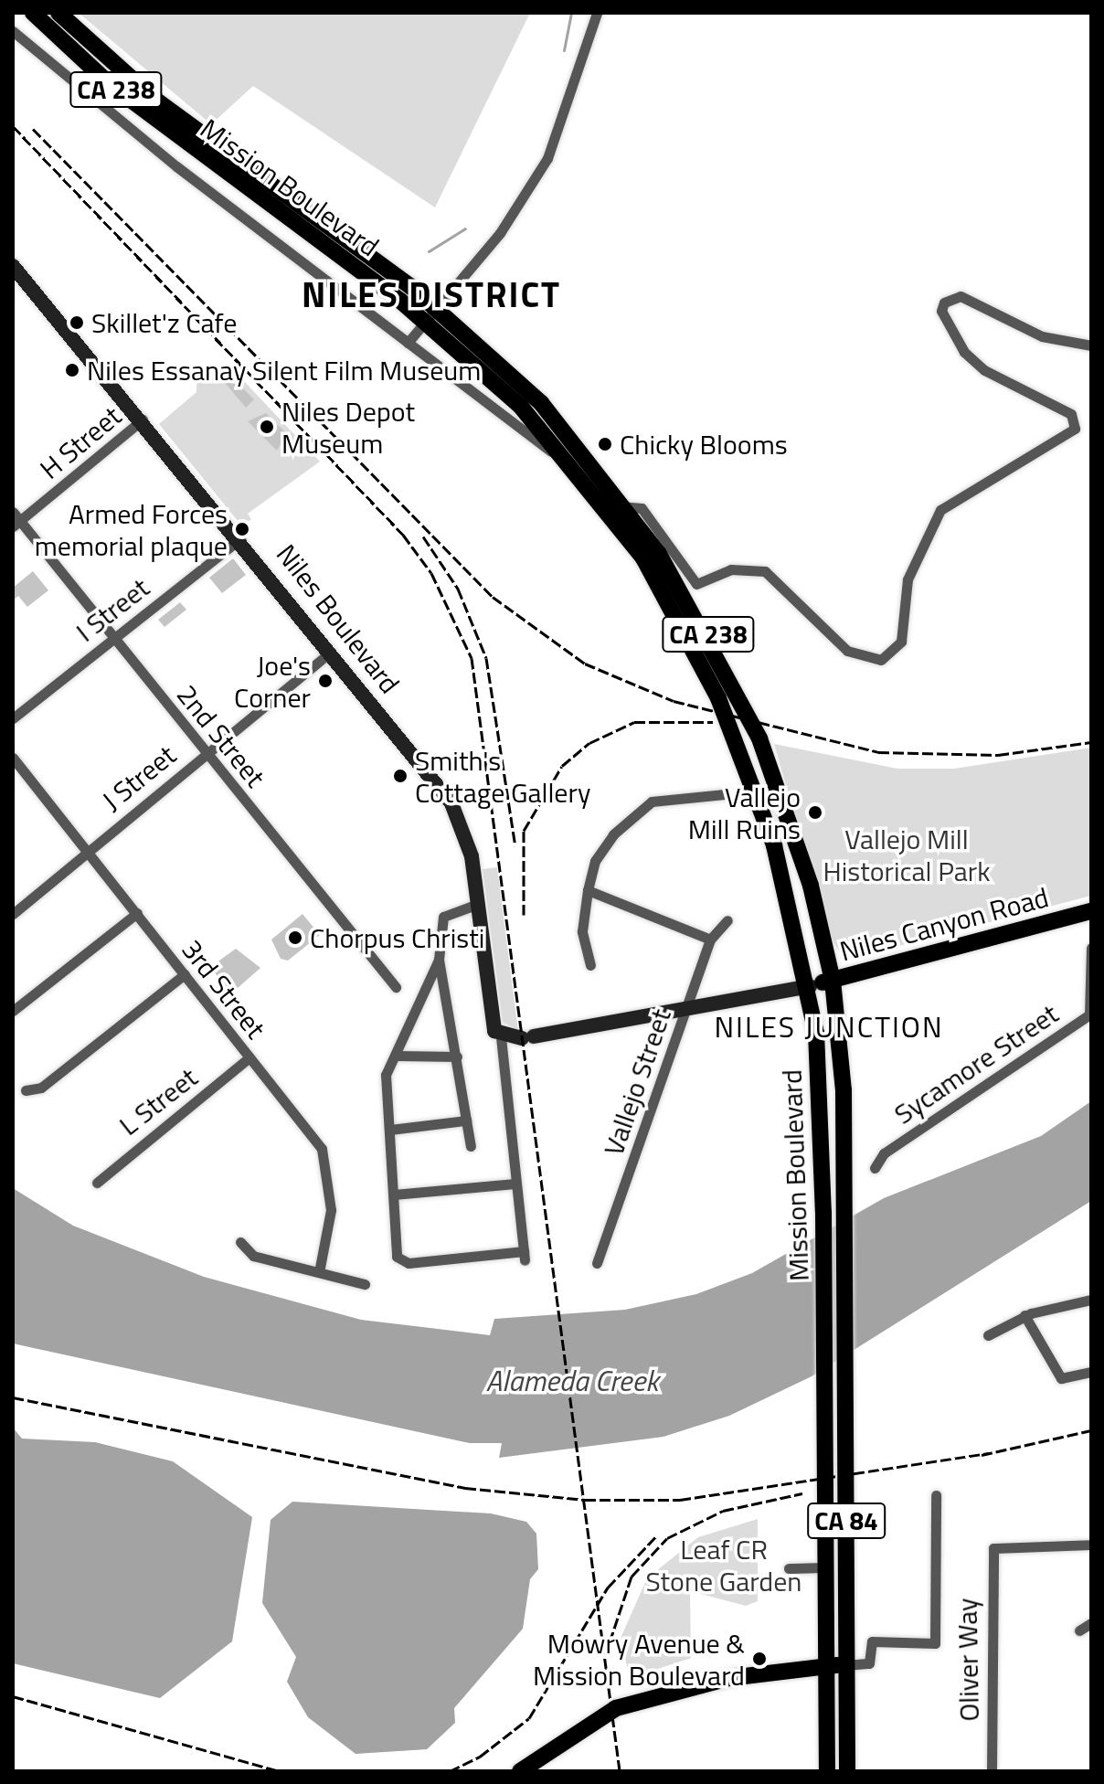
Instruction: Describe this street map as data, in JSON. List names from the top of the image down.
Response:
{
  "streets": {
    "main road": [
      "CA 238",
      "Mission Boulevard",
      "Niles Boulevard",
      "Niles Canyon Road",
      "CA 84"
    ],
    "street": [
      "H Street",
      "I Street",
      "2nd Street",
      "J Street",
      "3rd Street",
      "Sycamore Street",
      "Vallejo Street",
      "L Street",
      "Oliver Way"
    ]
  },
  "crossings": [
    ["Mission Boulevard", "Niles Canyon Road"],
    ["H Street", "Niles Boulevard"],
    ["H Street", "2nd Street"],
    ["I Street", "Niles Boulevard"],
    ["I Street", "2nd Street"],
    ["Niles Boulevard", "J Street"],
    ["2nd Street", "J Street"],
    ["J Street", "3rd Street"],
    ["3rd Street", "L Street"]
  ],
  "districts": ["NILES DISTRICT", "NILES JUNCTION"],
  "water": ["Alameda Creek"],
  "parks": ["Vallejo Mill Historical Park", "Leaf CR Stone Garden"],
  "places": [
    "Skillet'z Cafe",
    "Niles Essanay Silent Film Museum",
    "Niles Depot Museum",
    "Chicky Blooms",
    "Armed Forces memorial plaque",
    "Joe's Corner",
    "Smith's Cottage Gallery",
    "Vallejo Mill Ruins",
    "Chorpus Christi",
    "Mowry Avenue & Mission Boulevard"
  ]
}
